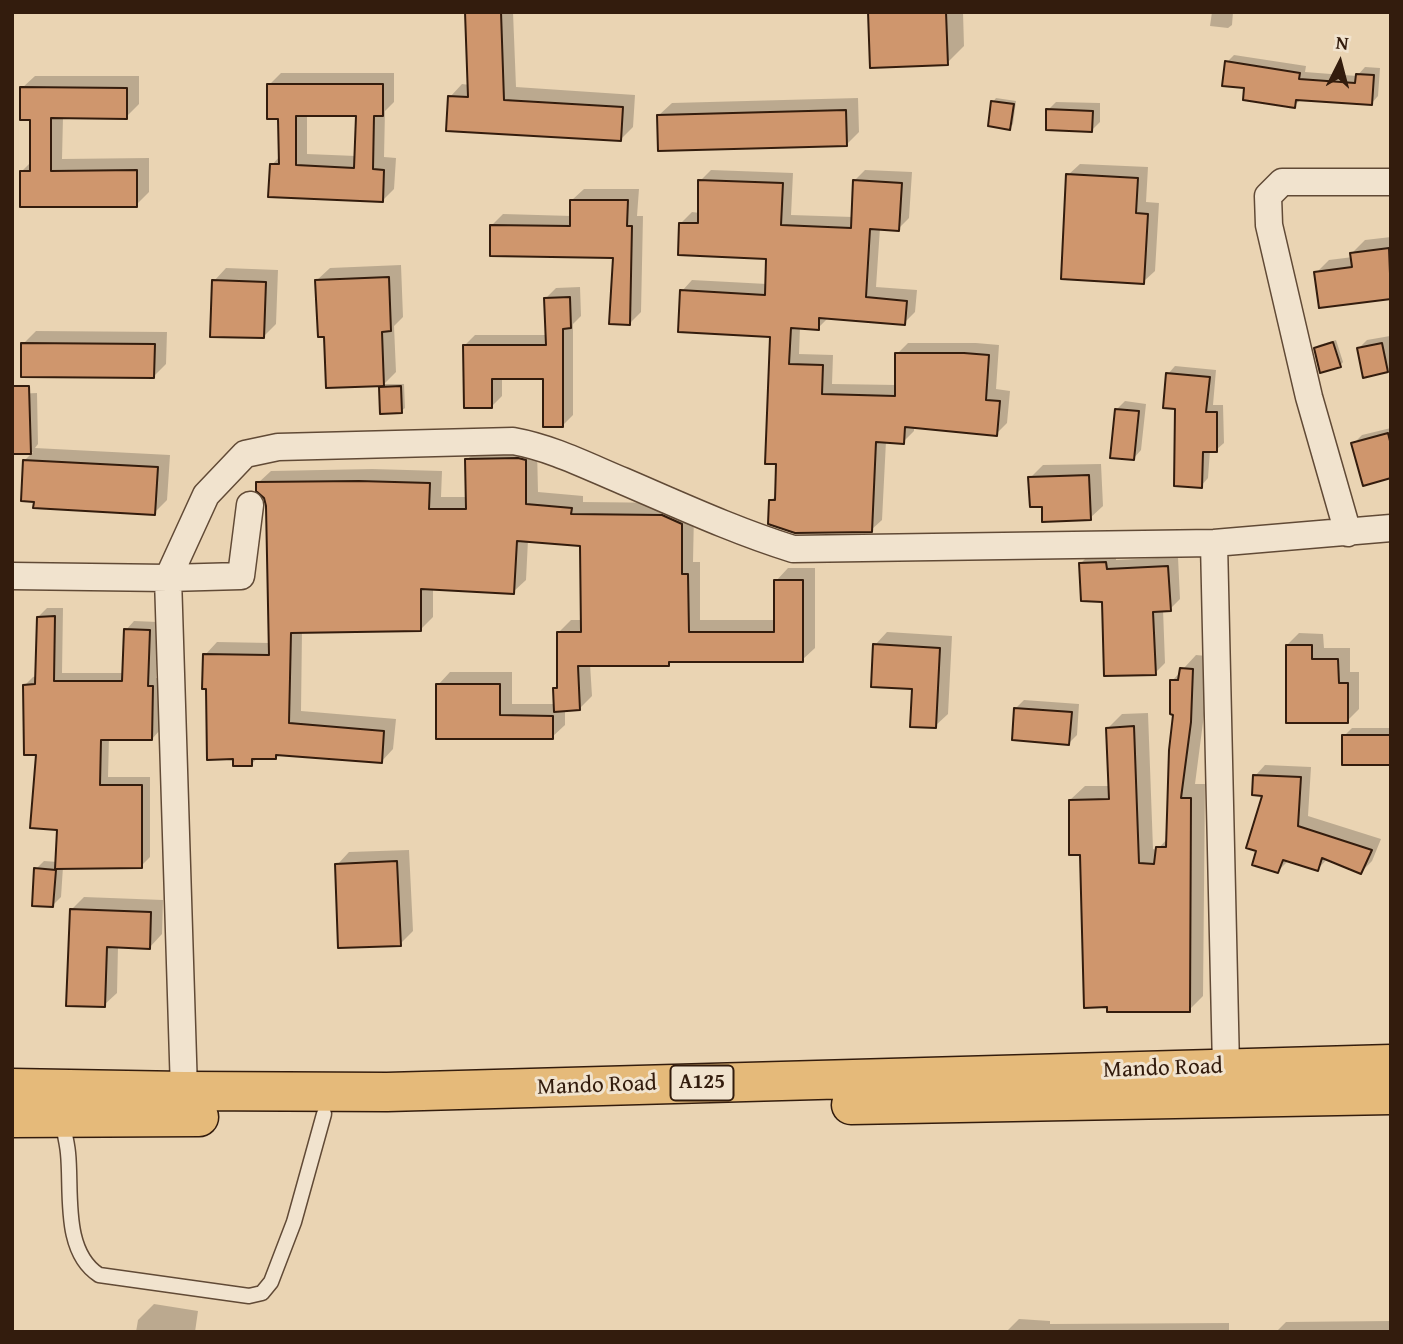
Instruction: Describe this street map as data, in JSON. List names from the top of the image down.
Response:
{
  "streets": {
    "highway": ["Mando Road", "A125"]
  },
  "north": "top"
}
